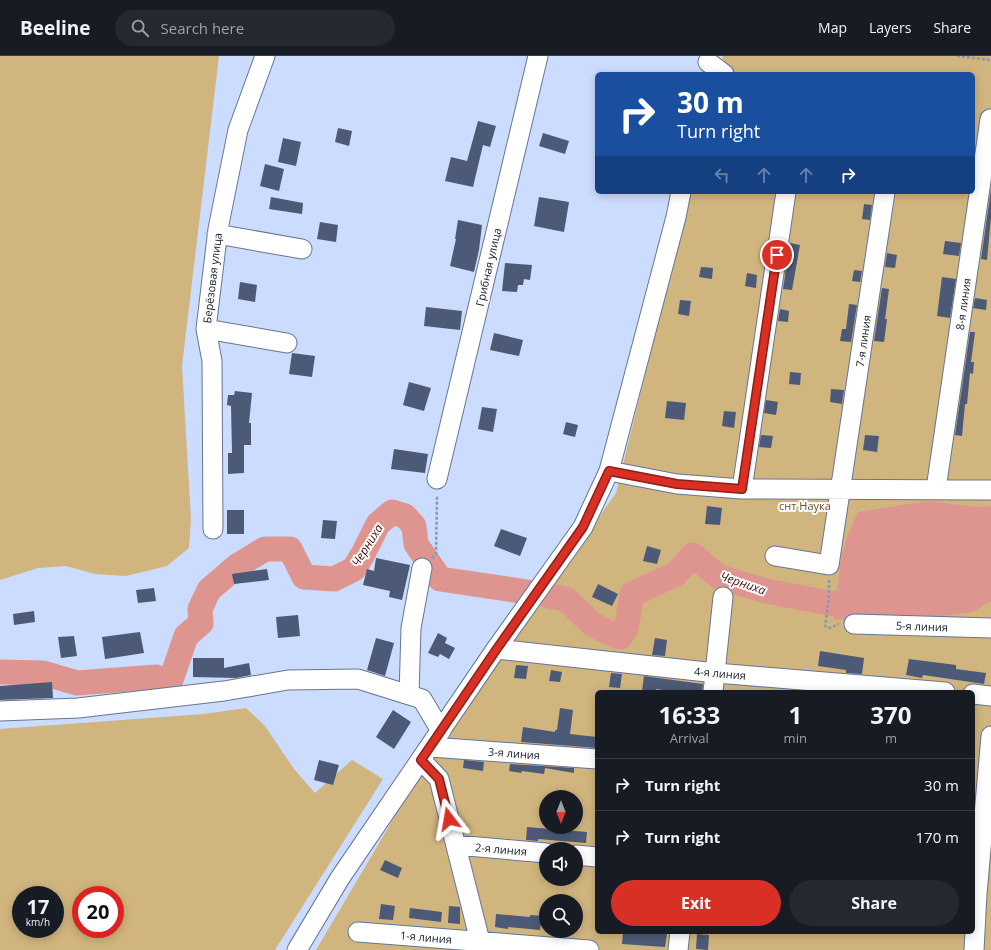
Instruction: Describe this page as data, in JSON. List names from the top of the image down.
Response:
{
  "streets": {
    "street": [
      "Грибная улица",
      "Берёзовая улица",
      "8-я линия",
      "7-я линия",
      "5-я линия",
      "4-я линия",
      "3-я линия",
      "2-я линия",
      "1-я линия"
    ]
  },
  "water": ["Черниха"],
  "parks": ["снт Наука"],
  "north": "bottom",
  "page": {
    "header": "Beeline",
    "search": "Search here",
    "nav": ["Map", "Layers", "Share"],
    "turn": ["30 m", "Turn right"],
    "eta": [
      "16:33",
      "Arrival",
      "1",
      "min",
      "370",
      "m"
    ],
    "list": [
      {
        "name": "Turn right",
        "value": "30 m"
      },
      {
        "name": "Turn right",
        "value": "170 m"
      }
    ],
    "buttons": ["Exit", "Share"],
    "speed": "17 km/h",
    "limit": "20"
  }
}
